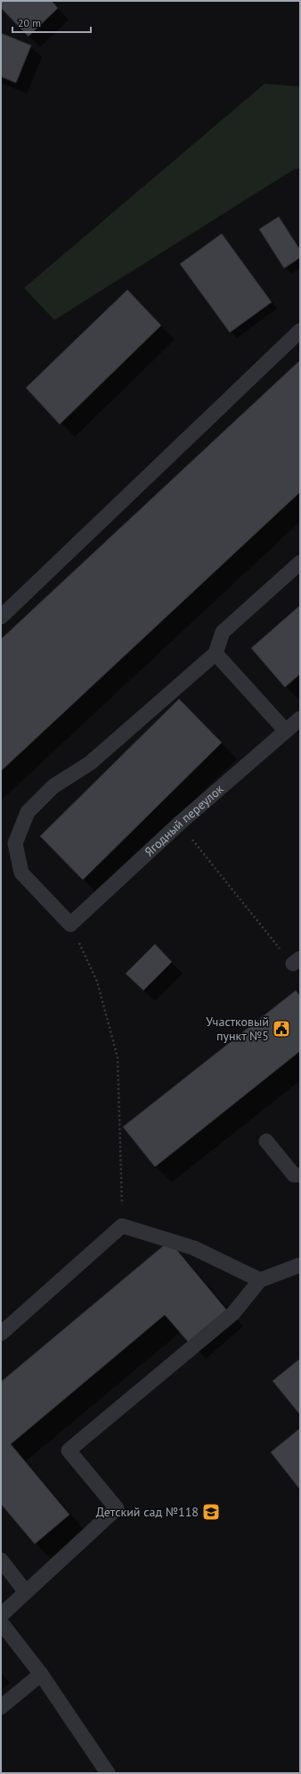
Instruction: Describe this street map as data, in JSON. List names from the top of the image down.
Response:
{
  "streets": {
    "lane": ["Ягодный переулок"]
  },
  "places": {
    "public building": ["Участковый пункт №5"],
    "school or university": ["Детский сад №118"]
  },
  "scale_bar": "20 m"
}
